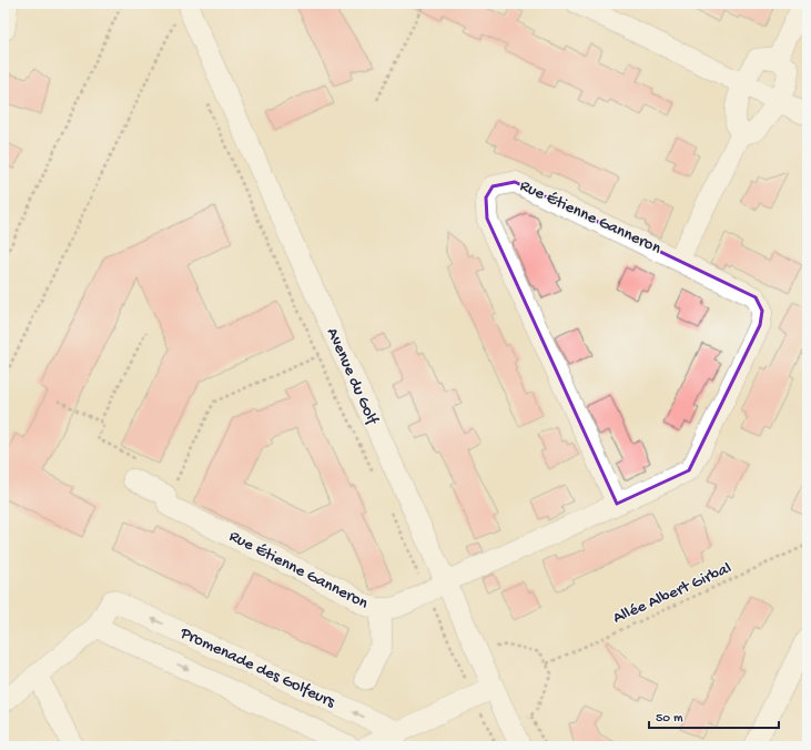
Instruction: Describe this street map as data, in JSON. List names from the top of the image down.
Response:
{
  "streets": {
    "street": ["Rue Étienne Ganneron", "Avenue du Golf", "Promenade des Golfeurs"],
    "path": ["Allée Albert Girbal"]
  },
  "crossings": [
    ["Rue Étienne Ganneron", "Avenue du Golf"]
  ],
  "scale_bar": "50 m"
}
